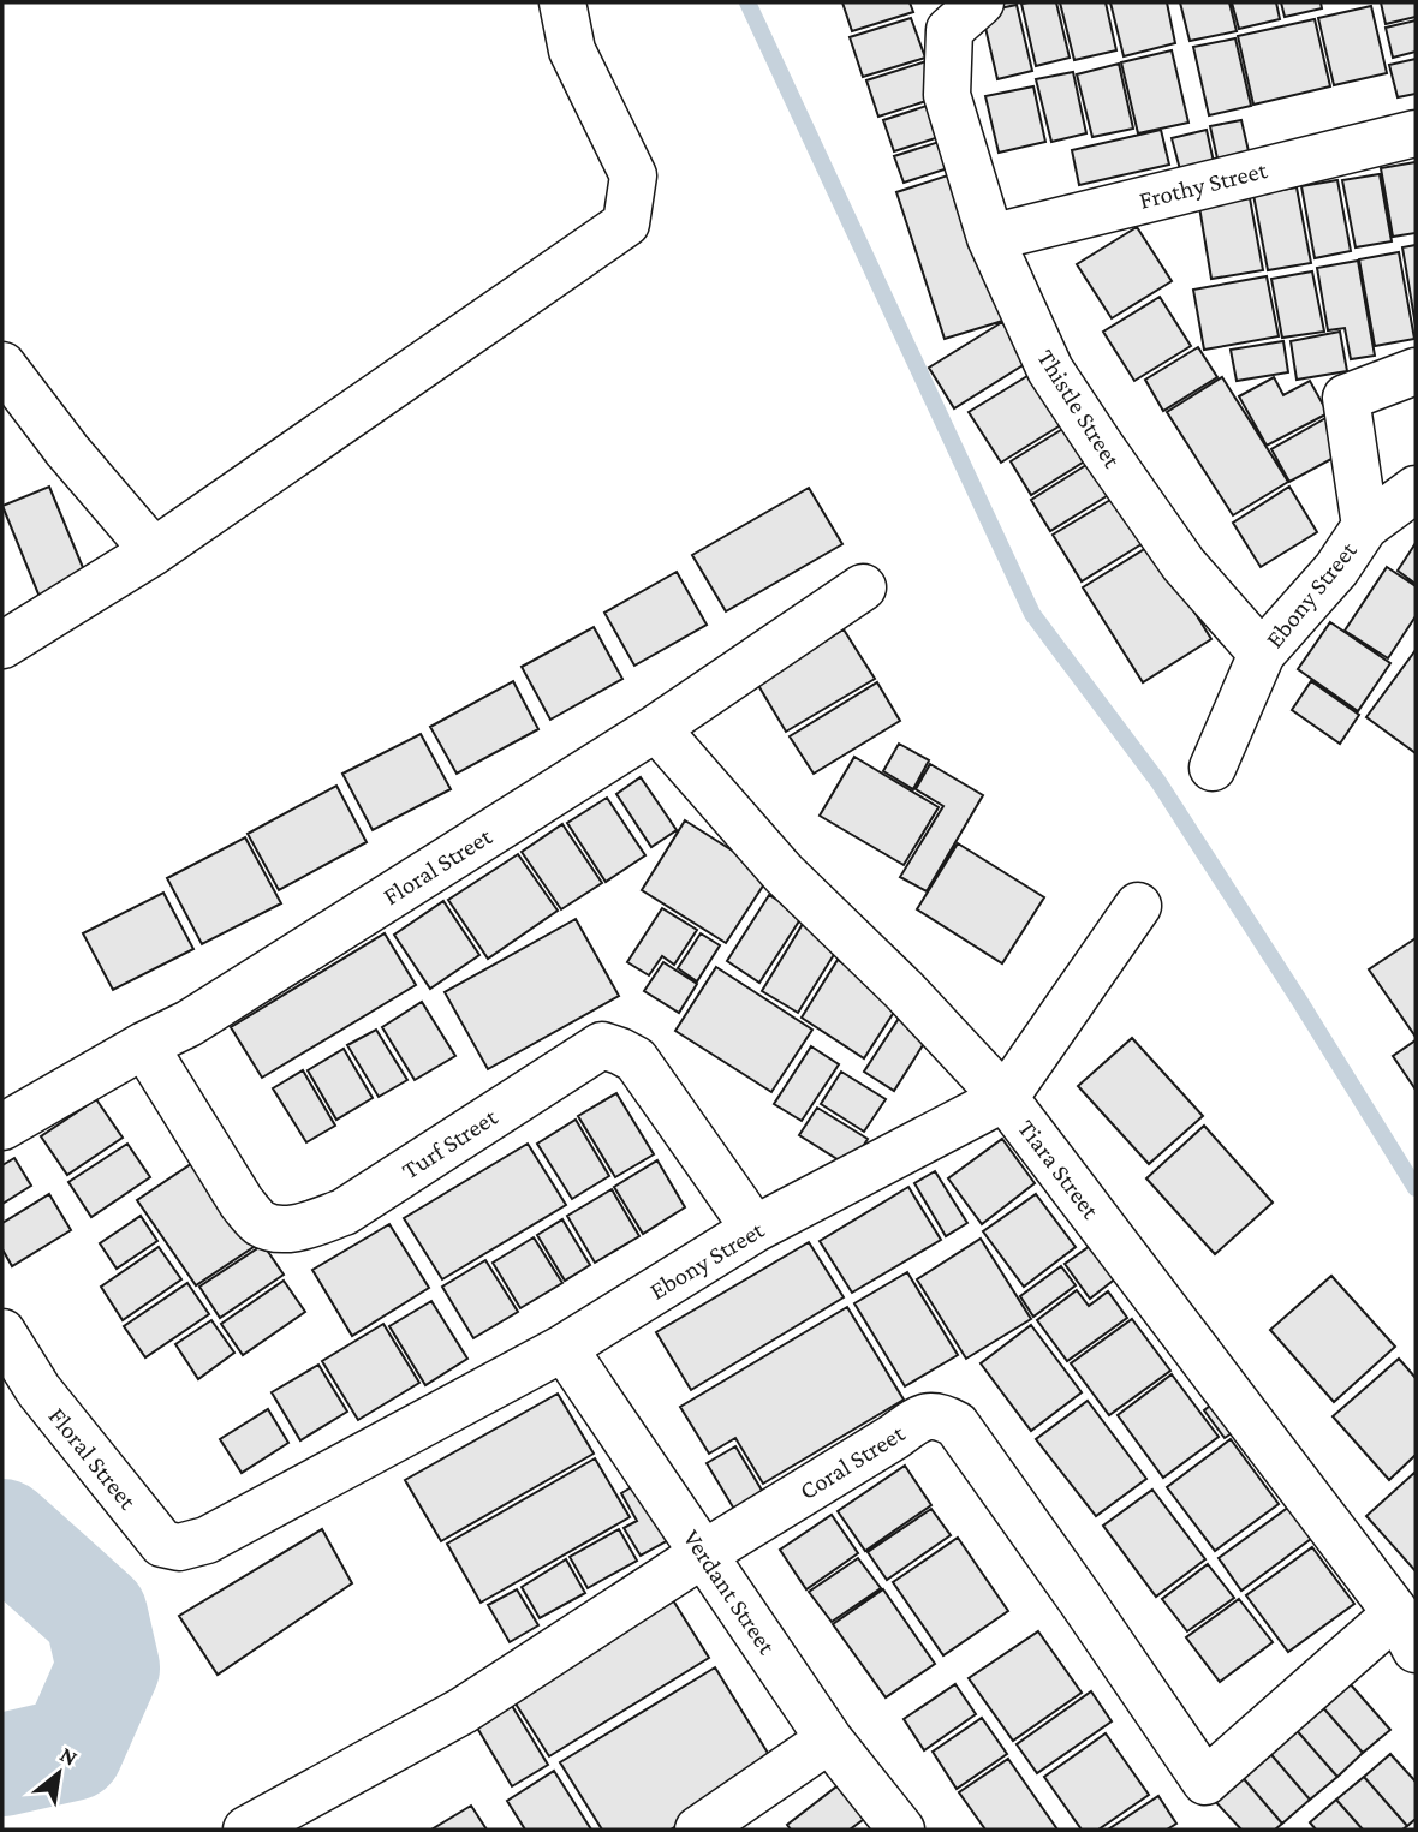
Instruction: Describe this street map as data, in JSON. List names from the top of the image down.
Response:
{
  "streets": {
    "street": [
      "Frothy Street",
      "Thistle Street",
      "Ebony Street",
      "Floral Street",
      "Turf Street",
      "Tiara Street",
      "Coral Street",
      "Verdant Street"
    ]
  },
  "crossings": [
    ["Frothy Street", "Thistle Street"],
    ["Thistle Street", "Ebony Street"],
    ["Ebony Street", "Floral Street"],
    ["Ebony Street", "Turf Street"],
    ["Ebony Street", "Tiara Street"],
    ["Ebony Street", "Verdant Street"],
    ["Floral Street", "Turf Street"],
    ["Floral Street", "Tiara Street"],
    ["Tiara Street", "Coral Street"],
    ["Coral Street", "Verdant Street"]
  ],
  "north": "top right"
}
